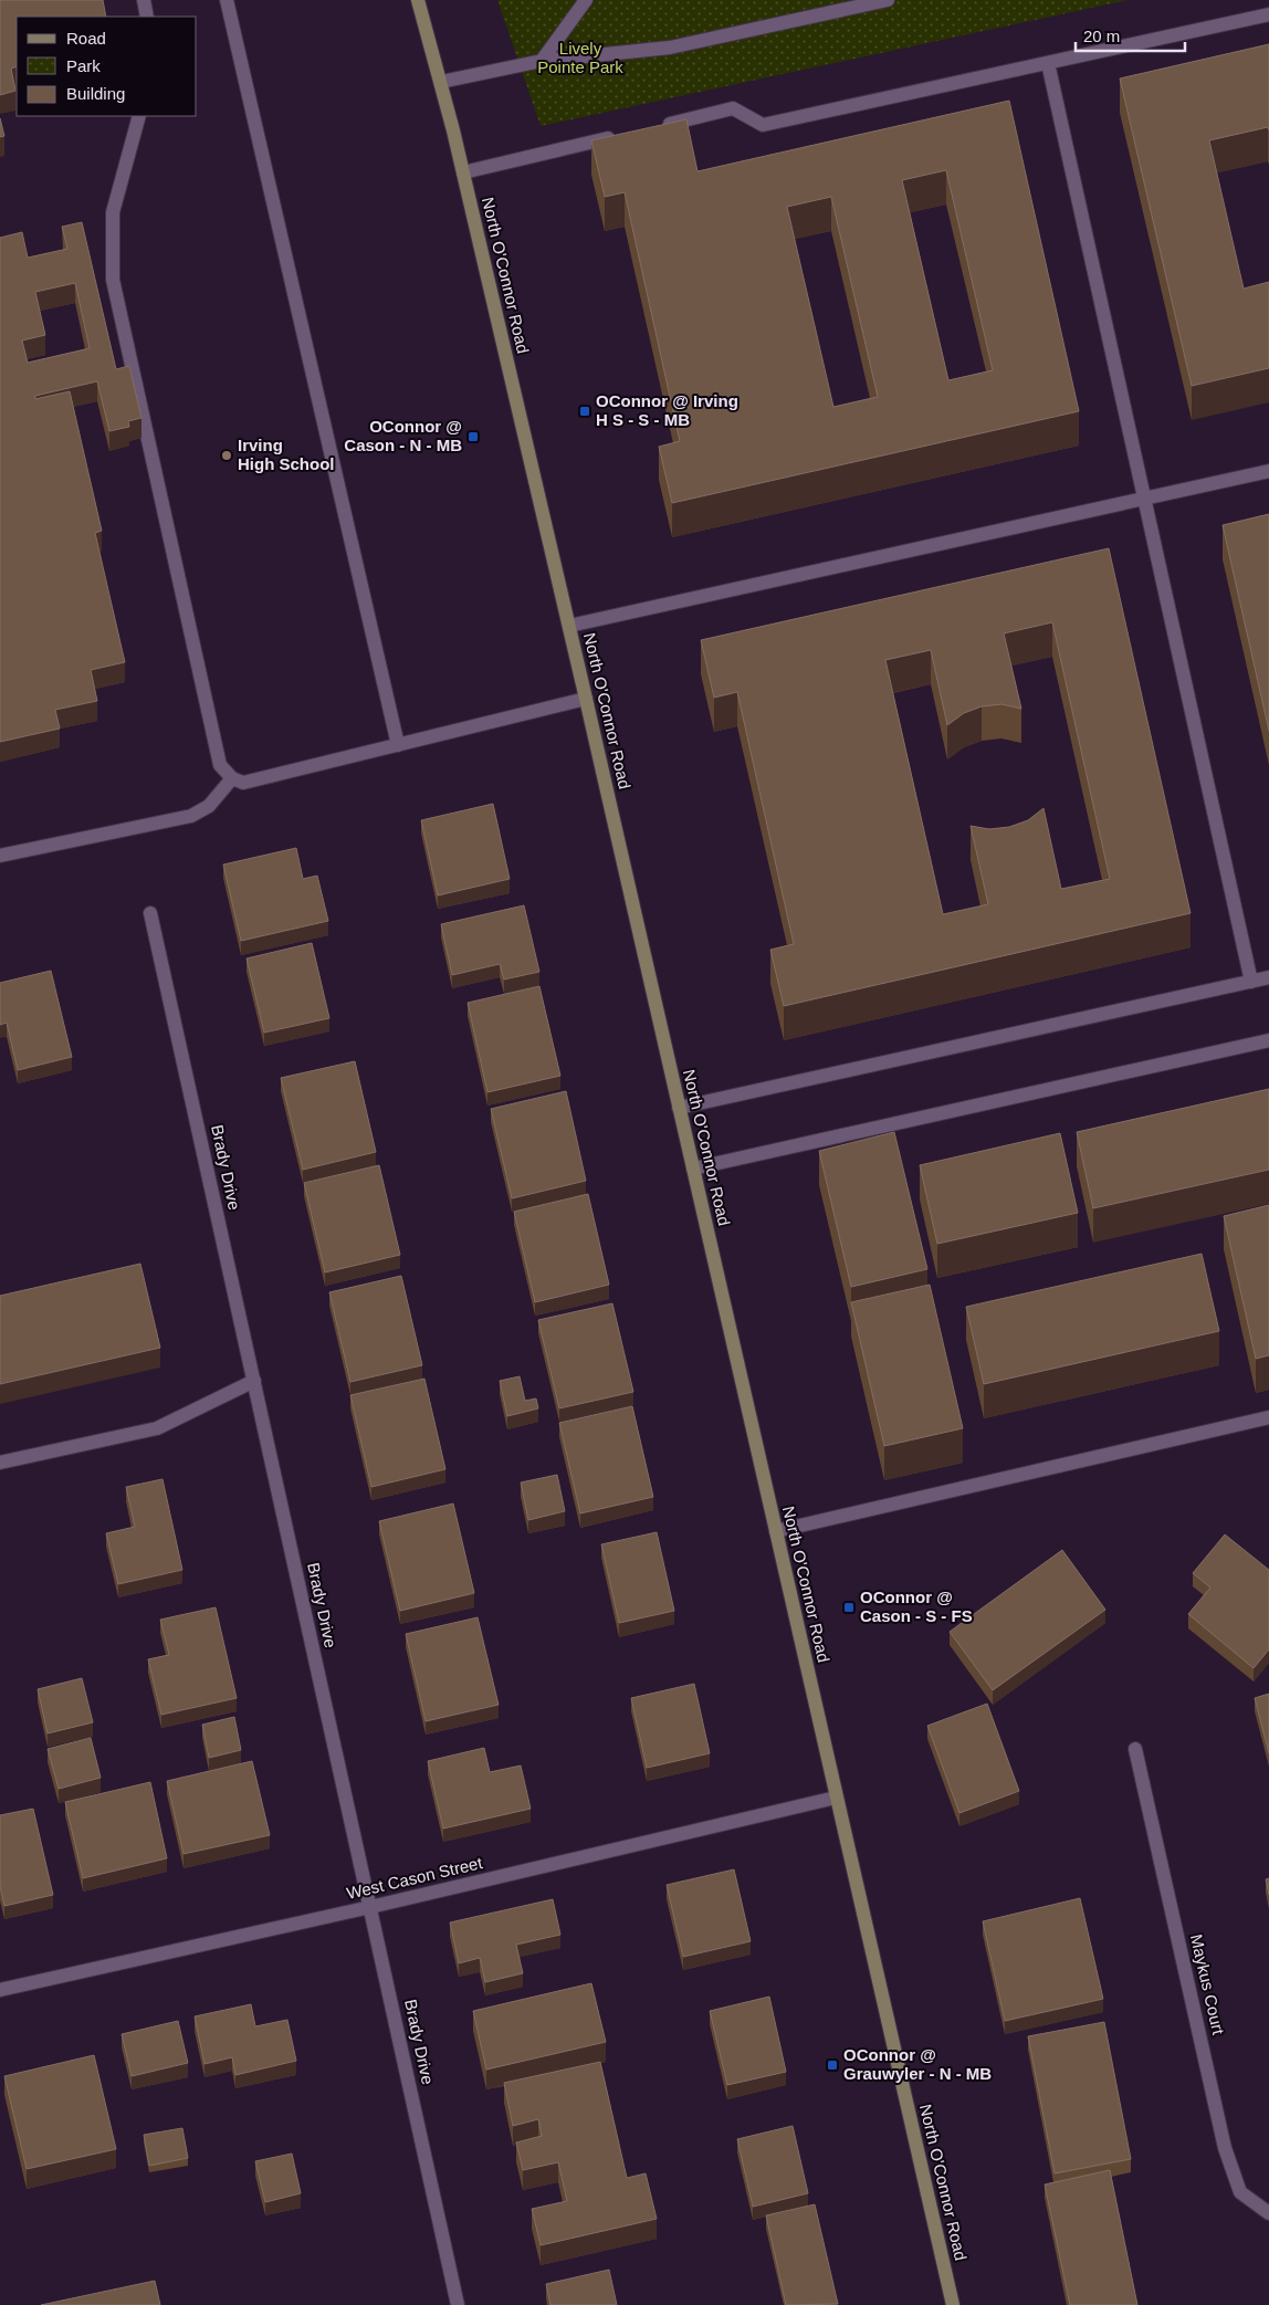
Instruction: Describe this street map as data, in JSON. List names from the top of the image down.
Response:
{
  "streets": {
    "main road": ["North O'Connor Road"],
    "street": ["Brady Drive", "West Cason Street", "Maykus Court"]
  },
  "crossings": [
    ["North O'Connor Road", "West Cason Street"],
    ["Brady Drive", "West Cason Street"]
  ],
  "parks": ["Lively Pointe Park"],
  "places": {
    "transit": [
      "OConnor @ Irving H S - S - MB",
      "OConnor @ Cason - N - MB",
      "OConnor @ Cason - S - FS",
      "OConnor @ Grauwyler - N - MB"
    ],
    "other": ["Irving High School"]
  },
  "legend": ["Road", "Park", "Building"],
  "scale_bar": "20 m"
}
